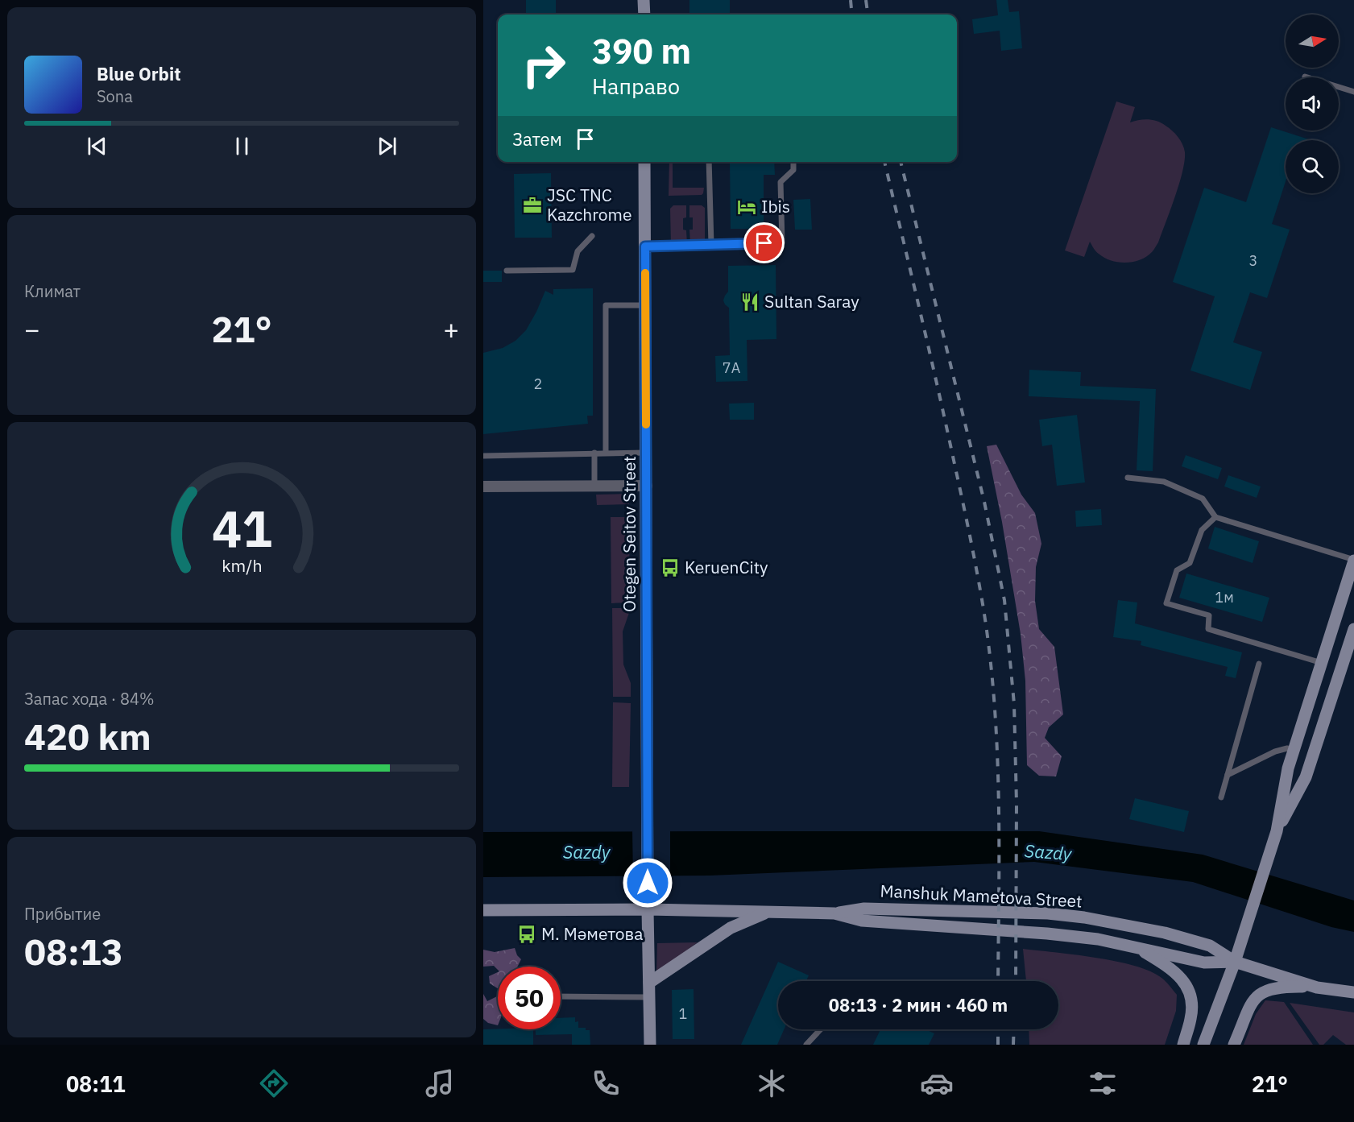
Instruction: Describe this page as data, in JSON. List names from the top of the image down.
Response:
{
  "streets": {
    "main road": ["Otegen Seitov Street", "Manshuk Mametova Street"]
  },
  "crossings": [
    ["Otegen Seitov Street", "Manshuk Mametova Street"]
  ],
  "water": ["Sazdy"],
  "places": {
    "office": ["JSC TNC Kazchrome"],
    "hotel": ["Ibis"],
    "restaurant": ["Sultan Saray"],
    "bus stop": ["KeruenCity", "М. Мәметова"]
  },
  "house_numbers": [
    "3",
    "7А",
    "2",
    "1м",
    "1"
  ],
  "north": "right",
  "page": {
    "turn": ["390 m", "Направо"],
    "song": ["Blue Orbit", "Sona"],
    "then": "Затем",
    "tile": [
      "Климат",
      ["Запас хода · 84%", "420 km"],
      ["Прибытие", "08:13"]
    ],
    "heat": ["−", "21°", "+"],
    "limit": "50",
    "trip": "08:13 · 2 мин · 460 m",
    "tabs": ["08:11", "21°"],
    "gauge": ["41", "km/h"]
  }
}
